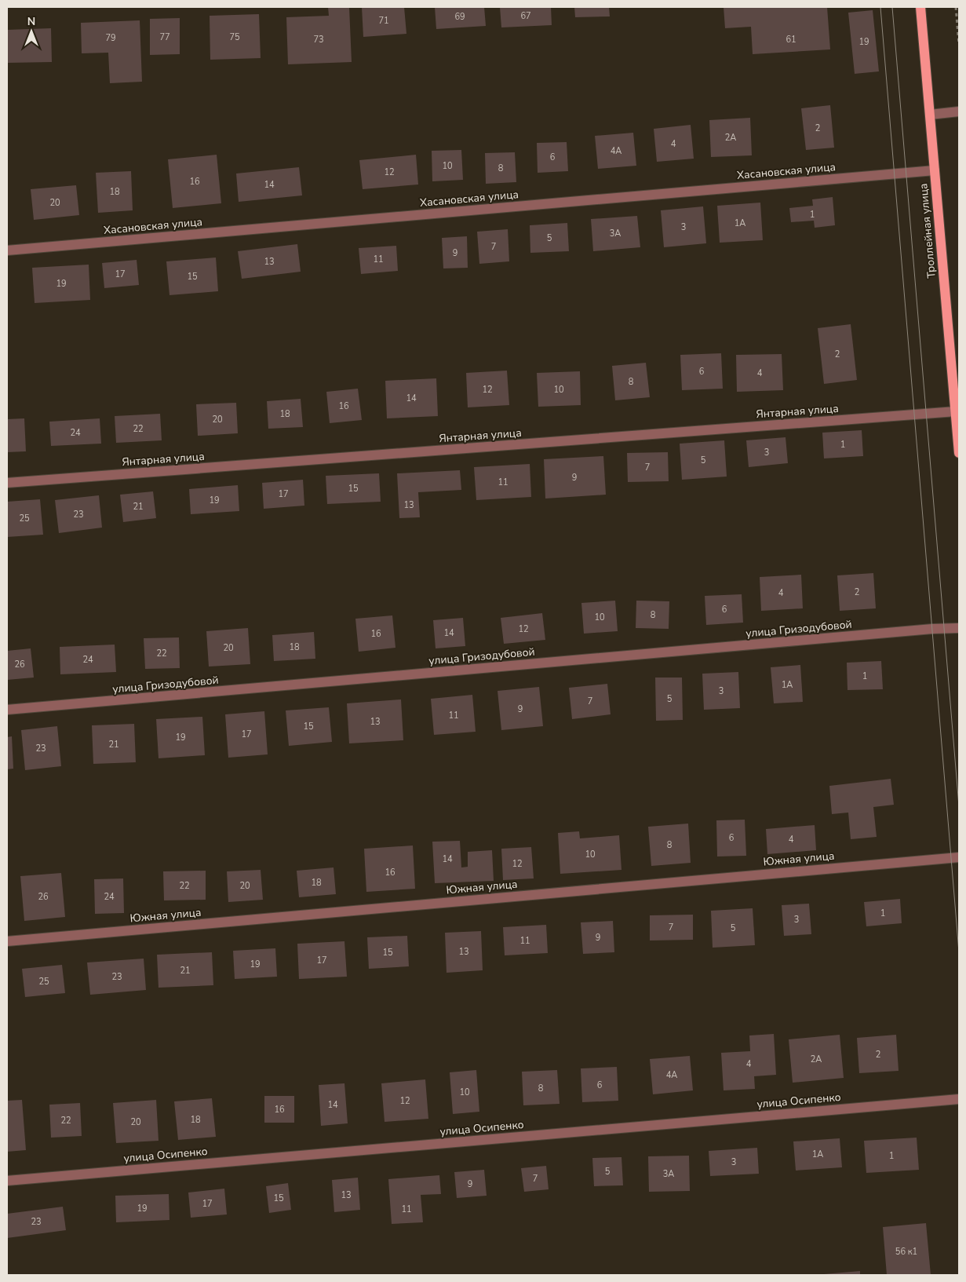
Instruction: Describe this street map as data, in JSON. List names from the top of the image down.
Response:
{
  "streets": {
    "main road": ["Троллейная улица"],
    "street": [
      "Хасановская улица",
      "Янтарная улица",
      "улица Гризодубовой",
      "Южная улица",
      "улица Осипенко"
    ]
  },
  "crossings": [
    ["Хасановская улица", "Троллейная улица"],
    ["Троллейная улица", "Янтарная улица"]
  ],
  "house_numbers": [
    "67",
    "69",
    "71",
    "77",
    "75",
    "79",
    "73",
    "61",
    "19",
    "2",
    "2А",
    "4",
    "4А",
    "6",
    "10",
    "8",
    "12",
    "16",
    "14",
    "18",
    "20",
    "1",
    "1А",
    "3",
    "3А",
    "5",
    "7",
    "9",
    "11",
    "13",
    "17",
    "15",
    "19",
    "2",
    "6",
    "4",
    "8",
    "12",
    "10",
    "14",
    "16",
    "18",
    "20",
    "22",
    "24",
    "1",
    "3",
    "5",
    "7",
    "9",
    "11",
    "15",
    "17",
    "19",
    "13",
    "21",
    "23",
    "25",
    "2",
    "4",
    "6",
    "8",
    "10",
    "12",
    "14",
    "16",
    "18",
    "20",
    "22",
    "24",
    "26",
    "1",
    "1А",
    "3",
    "5",
    "7",
    "9",
    "11",
    "13",
    "15",
    "17",
    "19",
    "21",
    "23",
    "6",
    "4",
    "8",
    "10",
    "14",
    "12",
    "16",
    "18",
    "22",
    "20",
    "26",
    "24",
    "1",
    "3",
    "7",
    "5",
    "9",
    "11",
    "13",
    "15",
    "17",
    "19",
    "21",
    "23",
    "25",
    "2",
    "2А",
    "4",
    "4А",
    "6",
    "8",
    "10",
    "12",
    "14",
    "16",
    "18",
    "22",
    "20",
    "1А",
    "1",
    "3",
    "5",
    "3А",
    "7",
    "9",
    "13",
    "15",
    "17",
    "19",
    "11",
    "23",
    "56 к1"
  ],
  "north": "top"
}
